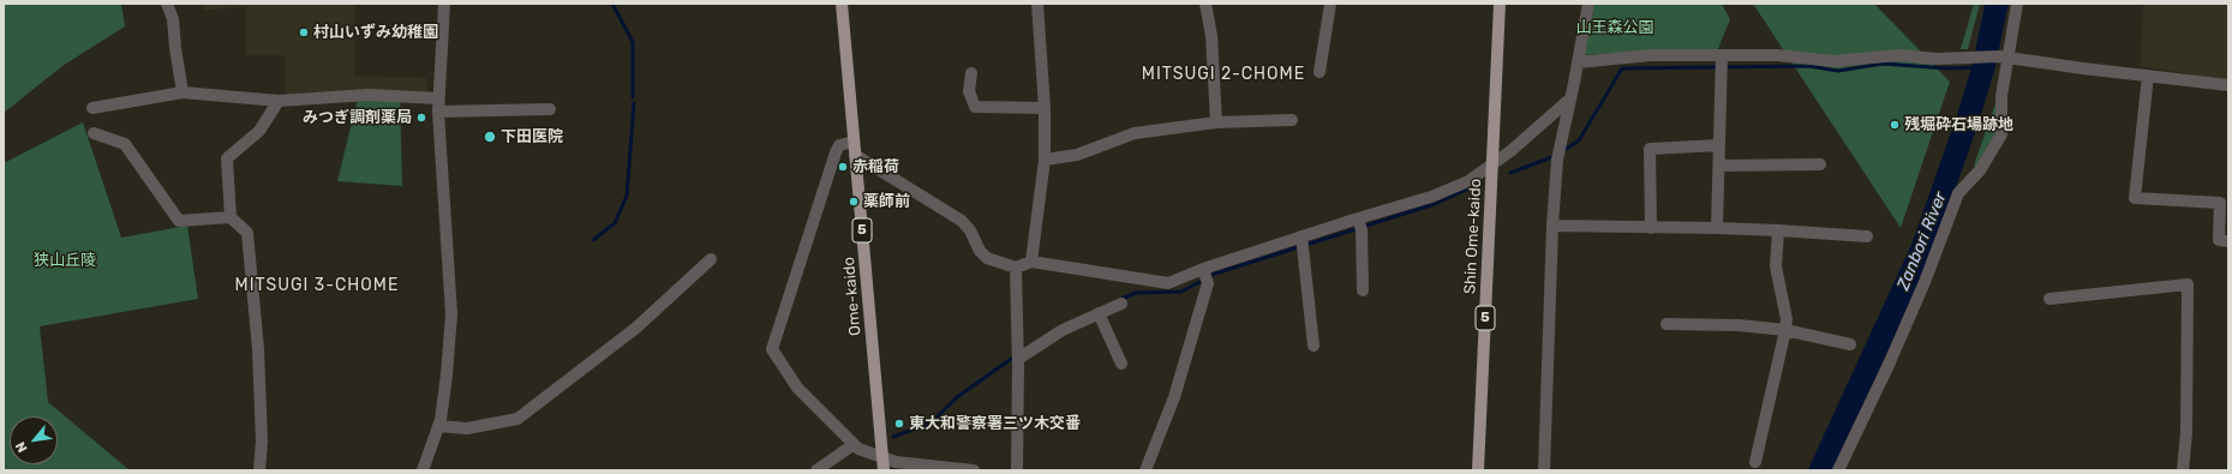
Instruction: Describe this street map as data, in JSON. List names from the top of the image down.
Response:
{
  "streets": {
    "main road": ["5", "Shin Ome-kaido", "Ome-kaido"]
  },
  "districts": ["MITSUGI 2-CHOME", "MITSUGI 3-CHOME"],
  "water": ["Zanbori River"],
  "parks": ["山王森公園", "狭山丘陵"],
  "places": [
    "村山いずみ幼稚園",
    "みつぎ調剤薬局",
    "残堀砕石場跡地",
    "下田医院",
    "赤稲荷",
    "薬師前",
    "東大和警察署三ツ木交番"
  ],
  "north": "bottom left"
}
